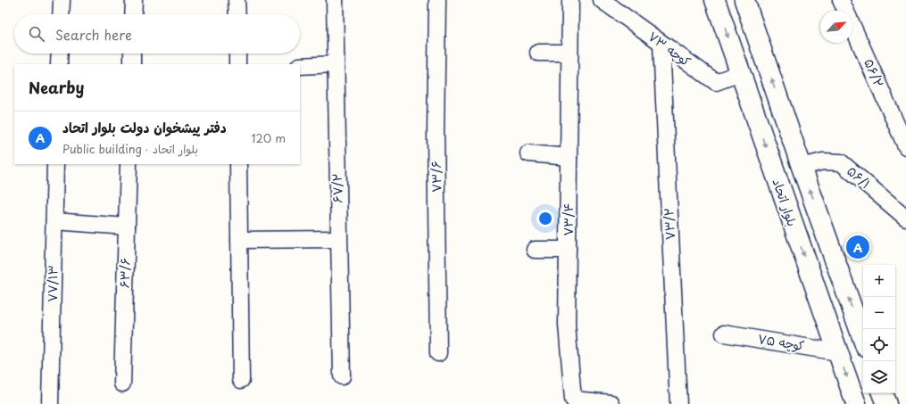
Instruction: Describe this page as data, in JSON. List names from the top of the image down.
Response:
{
  "streets": {
    "main road": ["بلوار اتحاد"],
    "street": [
      "کوچه ۷۳",
      "۵۶/۲",
      "۷۳/۶",
      "۵۶/۱",
      "۶۷/۲",
      "۷۳/۴",
      "۷۳/۲",
      "۶۳/۶",
      "۷۷/۱۳",
      "کوچه ۷۵"
    ]
  },
  "crossings": [
    ["کوچه ۷۳", "بلوار اتحاد"],
    ["کوچه ۷۳", "۷۳/۲"],
    ["بلوار اتحاد", "کوچه ۷۵"]
  ],
  "north": "top right",
  "page": {
    "search": "Search here",
    "heading": "Nearby",
    "list": [
      {
        "mark": "A",
        "name": "دفتر پیشخوان دولت بلوار اتحاد",
        "note": "Public building · بلوار اتحاد",
        "value": "120 m"
      }
    ],
    "pins": "A",
    "map_buttons": ["+", "−"]
  }
}
